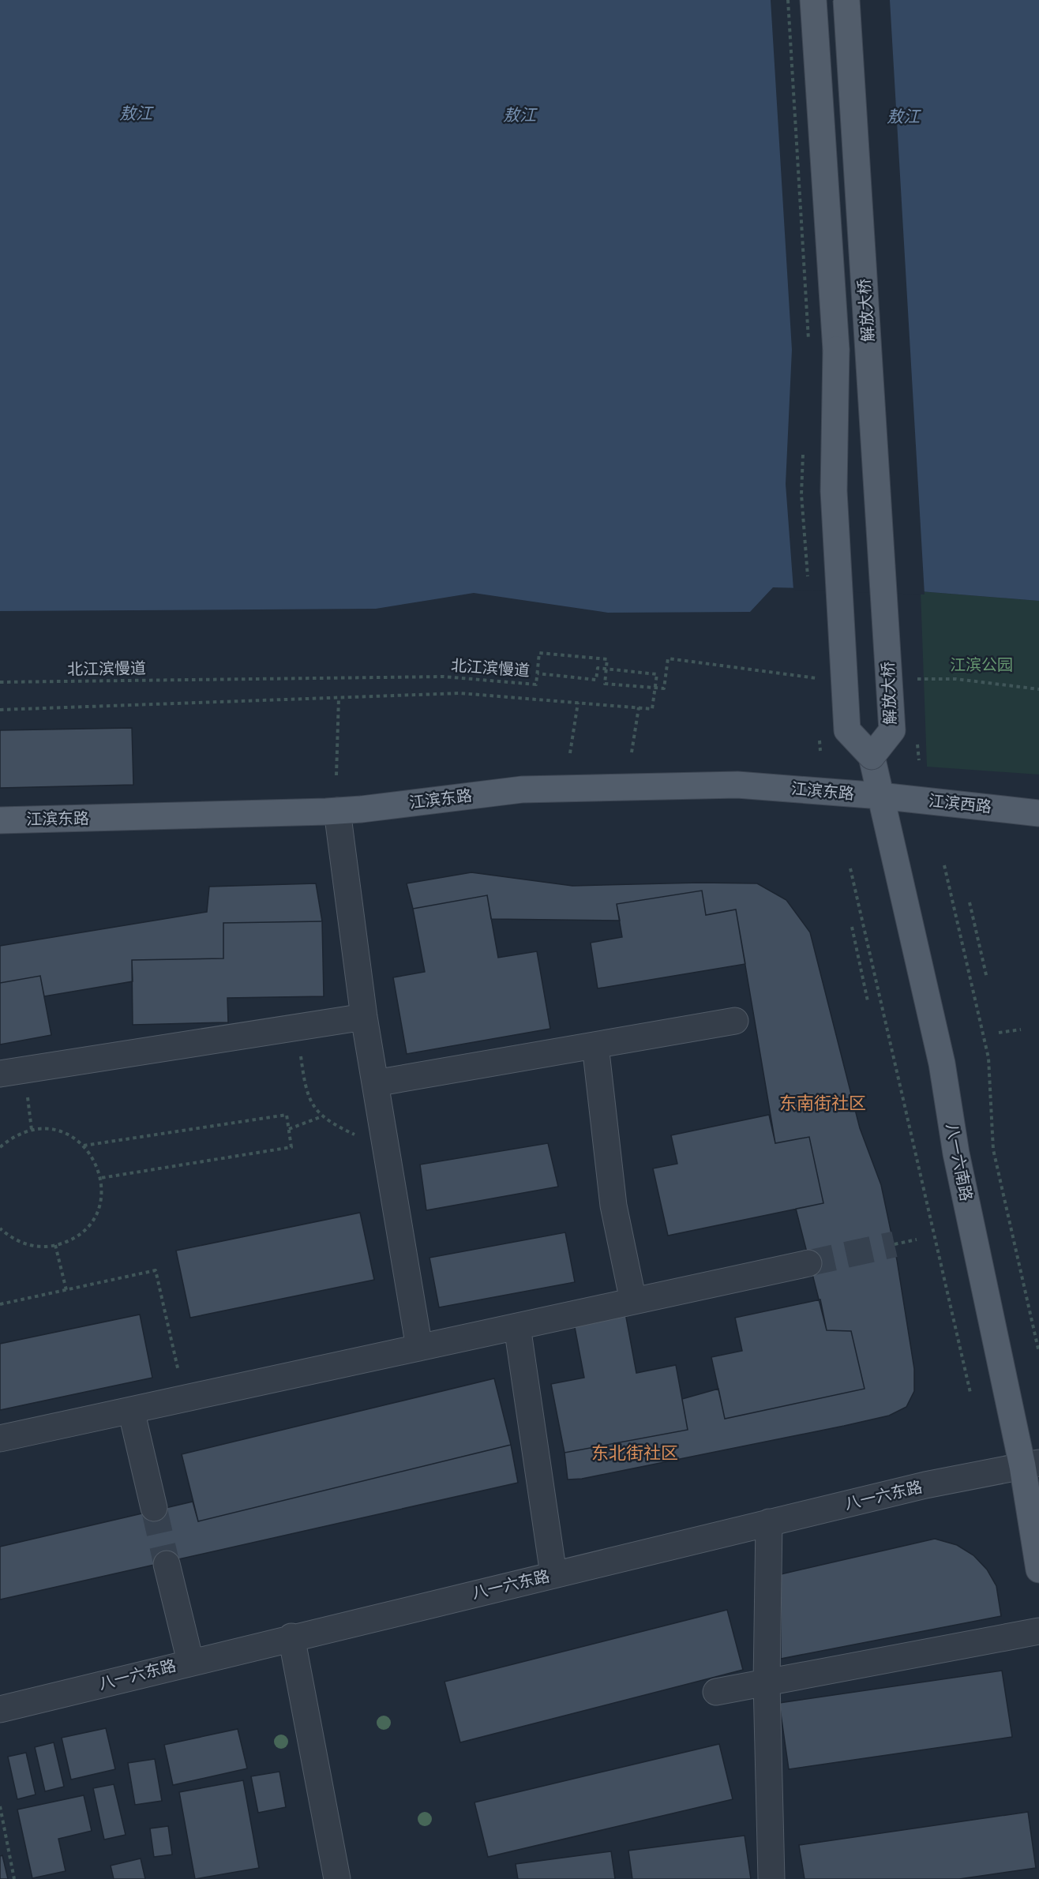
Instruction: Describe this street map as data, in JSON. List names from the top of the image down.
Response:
{
  "streets": {
    "main road": [
      "解放大桥",
      "江滨东路",
      "江滨西路",
      "八一六南路"
    ],
    "street": ["八一六东路"],
    "path": ["北江滨慢道"]
  },
  "crossings": [
    ["解放大桥", "八一六南路"],
    ["江滨东路", "江滨西路"],
    ["江滨东路", "八一六南路"],
    ["江滨西路", "八一六南路"],
    ["八一六南路", "八一六东路"]
  ],
  "districts": ["东南街社区", "东北街社区"],
  "water": ["敖江"],
  "parks": ["江滨公园"]
}
